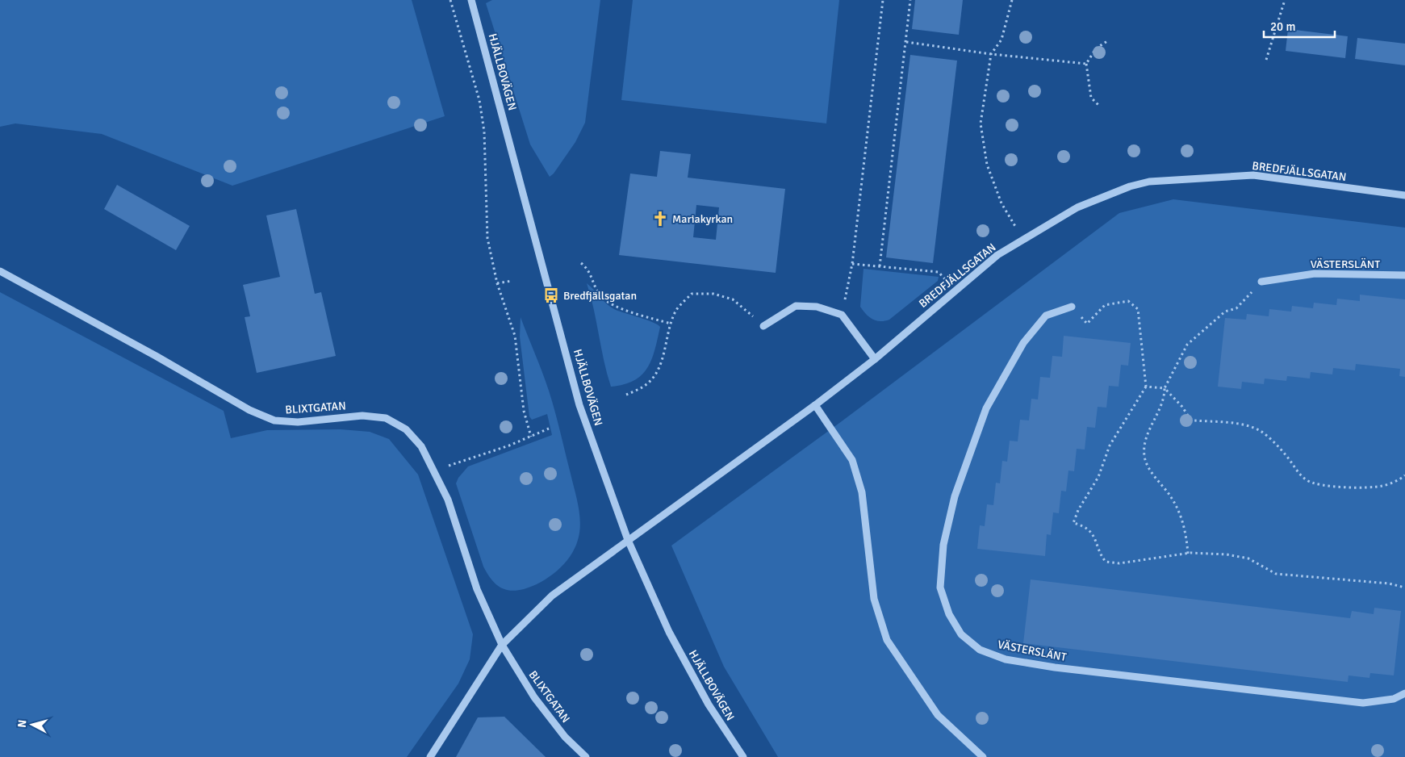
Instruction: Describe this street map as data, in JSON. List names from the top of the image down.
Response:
{
  "streets": {
    "street": [
      "HJÄLLBOVÄGEN",
      "BREDFJÄLLSGATAN",
      "VÄSTERSLÄNT",
      "BLIXTGATAN"
    ]
  },
  "crossings": [
    ["HJÄLLBOVÄGEN", "BREDFJÄLLSGATAN"]
  ],
  "places": {
    "church": ["Mariakyrkan"],
    "bus stop": ["Bredfjällsgatan"]
  },
  "scale_bar": "20 m",
  "north": "left"
}
